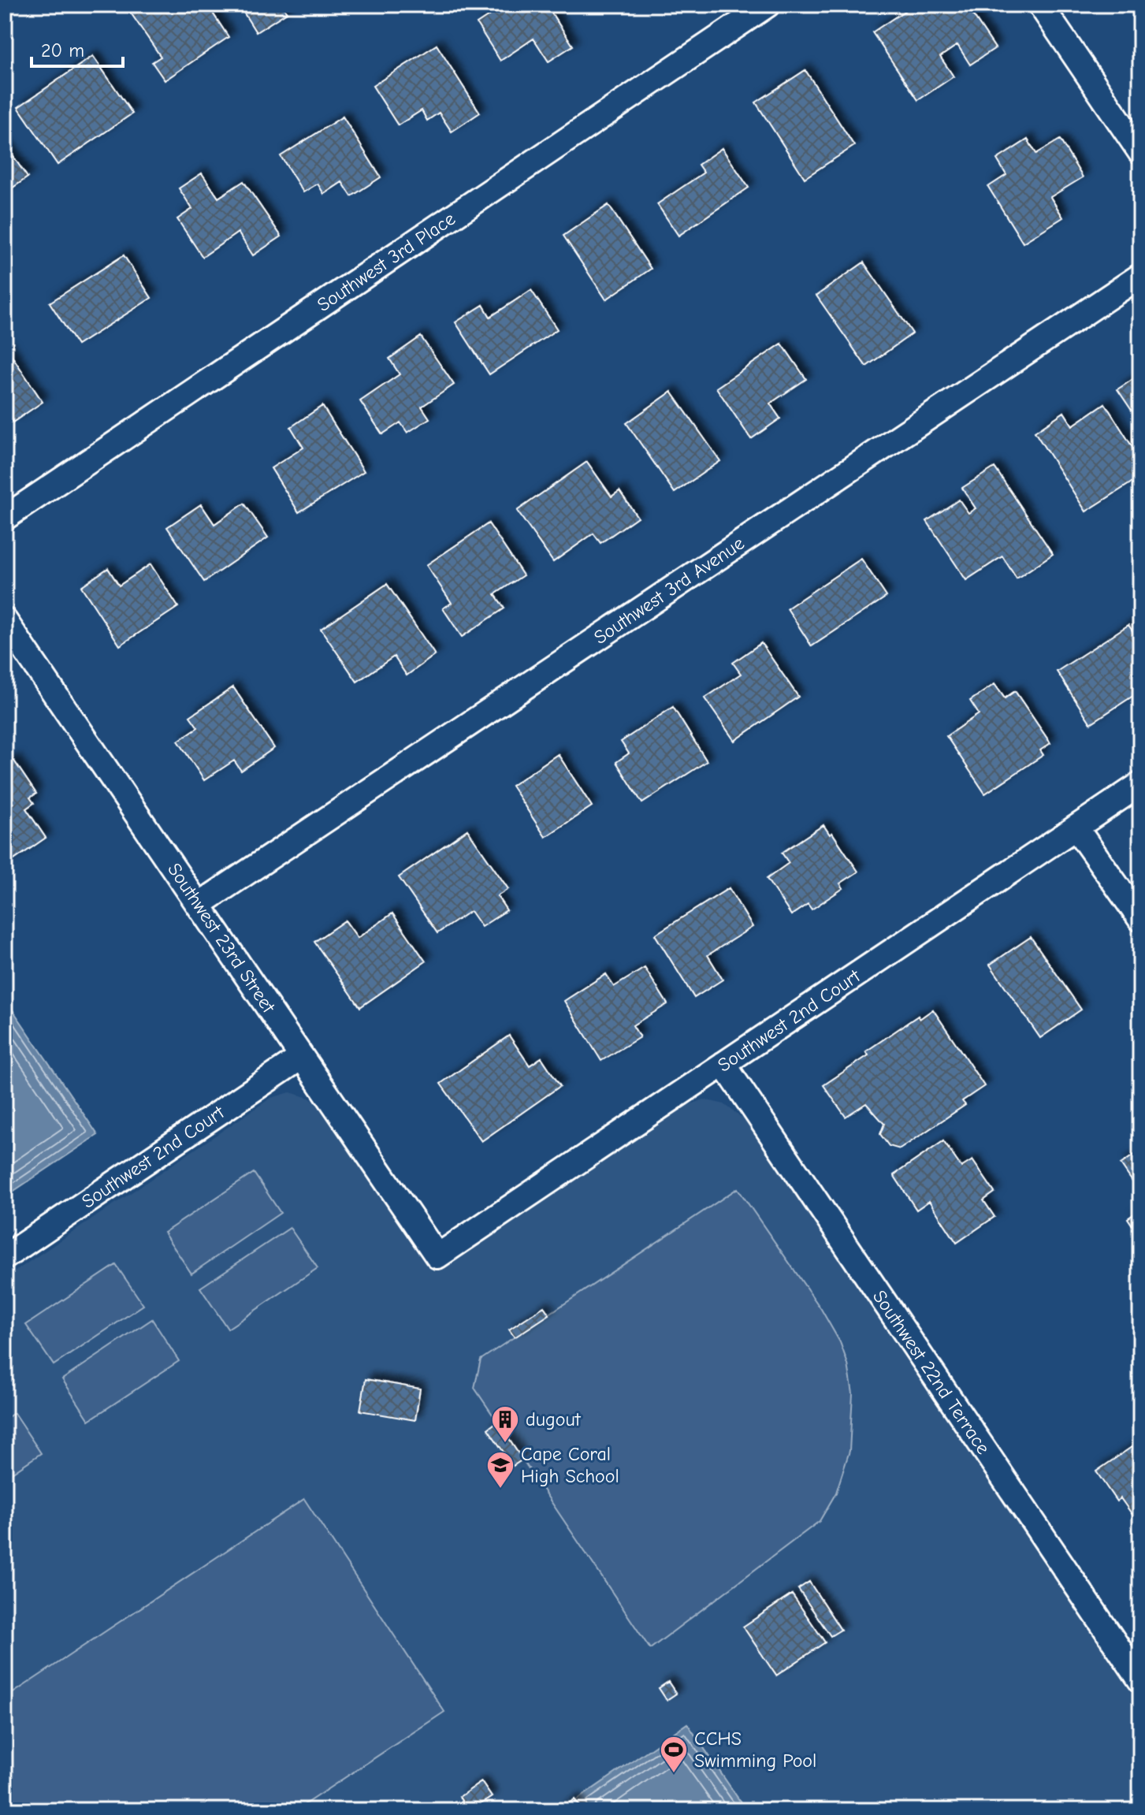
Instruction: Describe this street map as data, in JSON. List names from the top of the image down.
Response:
{
  "streets": {
    "street": [
      "Southwest 3rd Place",
      "Southwest 3rd Avenue",
      "Southwest 23rd Street",
      "Southwest 2nd Court",
      "Southwest 22nd Terrace"
    ]
  },
  "crossings": [
    ["Southwest 3rd Avenue", "Southwest 23rd Street"],
    ["Southwest 23rd Street", "Southwest 2nd Court"],
    ["Southwest 2nd Court", "Southwest 22nd Terrace"]
  ],
  "places": {
    "building": ["dugout"],
    "school or university": ["Cape Coral High School"],
    "sports": ["CCHS Swimming Pool"]
  },
  "scale_bar": "20 m"
}
